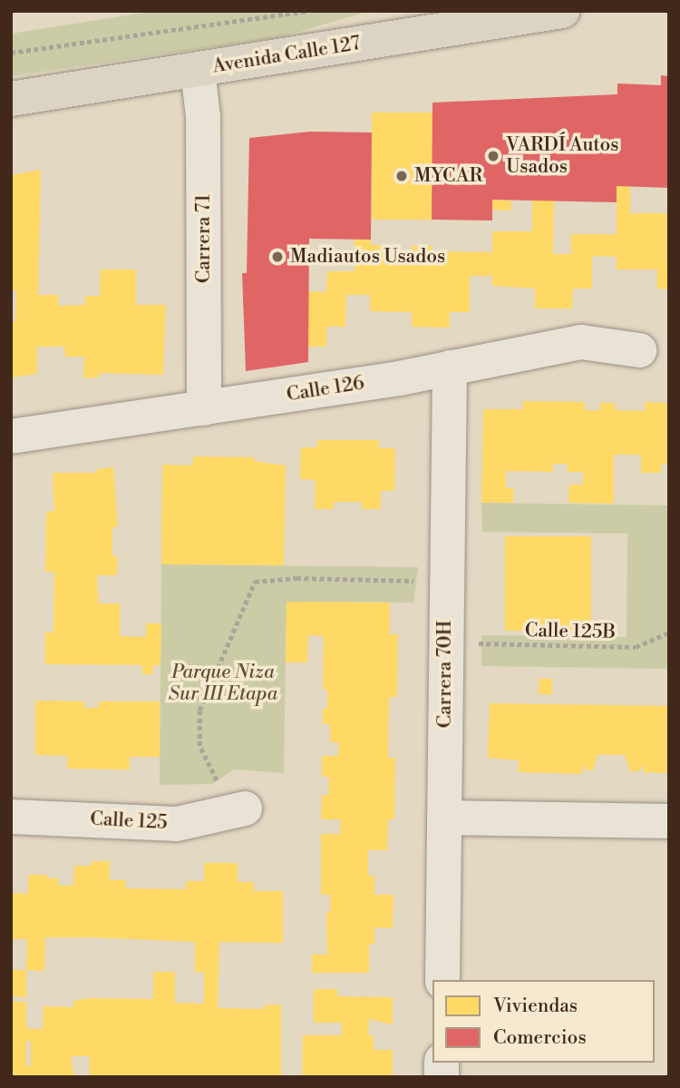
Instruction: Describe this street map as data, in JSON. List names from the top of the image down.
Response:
{
  "streets": {
    "main road": ["Avenida Calle 127"],
    "street": [
      "Carrera 71",
      "Calle 126",
      "Carrera 70H",
      "Calle 125"
    ],
    "path": ["Calle 125B"]
  },
  "crossings": [
    ["Avenida Calle 127", "Carrera 71"],
    ["Carrera 71", "Calle 126"],
    ["Calle 126", "Carrera 70H"]
  ],
  "parks": ["Parque Niza Sur III Etapa"],
  "places": ["VARDÍ Autos Usados", "MYCAR", "Madiautos Usados"],
  "legend": ["Viviendas", "Comercios"]
}
